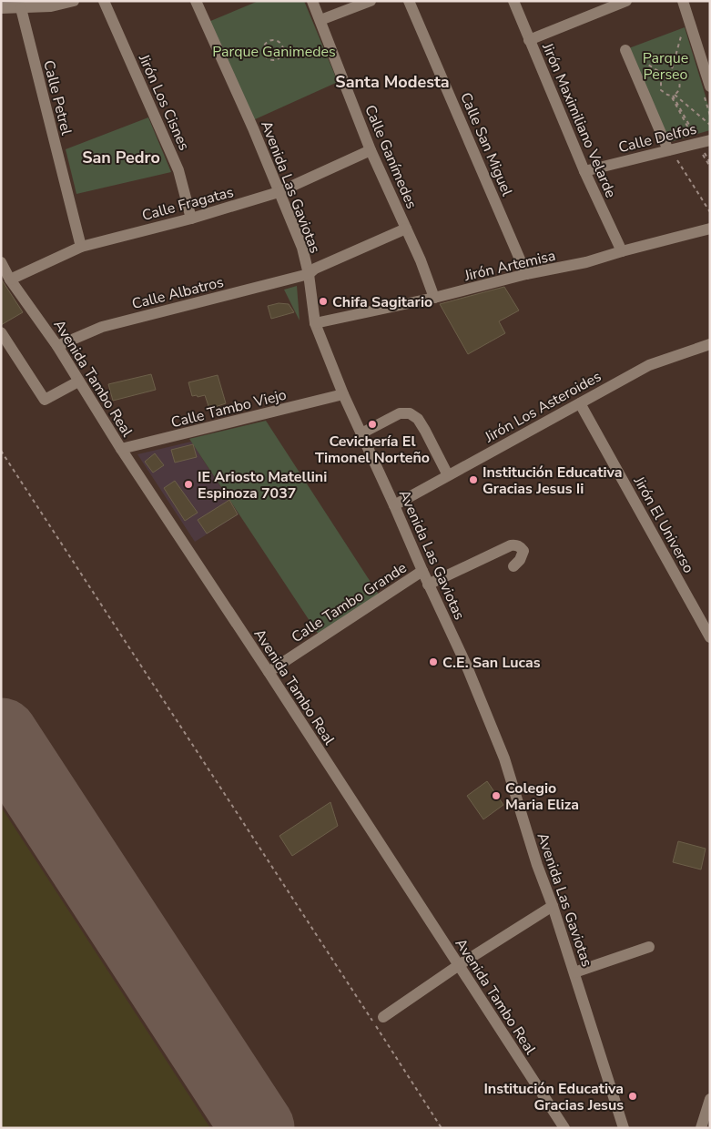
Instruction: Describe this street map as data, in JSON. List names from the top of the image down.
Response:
{
  "streets": {
    "street": [
      "Calle Petrel",
      "Jirón Los Cisnes",
      "Jirón Maximiliano Velarde",
      "Calle Delfos",
      "Calle San Miguel",
      "Calle Ganímedes",
      "Avenida Las Gaviotas",
      "Calle Fragatas",
      "Jirón Artemisa",
      "Calle Albatros",
      "Avenida Tambo Real",
      "Jirón Los Asteroides",
      "Calle Tambo Viejo",
      "Jirón El Universo",
      "Calle Tambo Grande"
    ]
  },
  "crossings": [
    ["Calle Petrel", "Calle Fragatas"],
    ["Jirón Los Cisnes", "Calle Fragatas"],
    ["Jirón Maximiliano Velarde", "Calle Delfos"],
    ["Jirón Maximiliano Velarde", "Jirón Artemisa"],
    ["Calle San Miguel", "Jirón Artemisa"],
    ["Calle Ganímedes", "Calle Fragatas"],
    ["Calle Ganímedes", "Jirón Artemisa"],
    ["Calle Ganímedes", "Calle Albatros"],
    ["Avenida Las Gaviotas", "Calle Fragatas"],
    ["Avenida Las Gaviotas", "Jirón Artemisa"],
    ["Avenida Las Gaviotas", "Calle Albatros"],
    ["Avenida Las Gaviotas", "Jirón Los Asteroides"],
    ["Avenida Las Gaviotas", "Calle Tambo Viejo"],
    ["Avenida Las Gaviotas", "Calle Tambo Grande"],
    ["Calle Fragatas", "Avenida Tambo Real"],
    ["Calle Albatros", "Avenida Tambo Real"],
    ["Avenida Tambo Real", "Calle Tambo Viejo"],
    ["Avenida Tambo Real", "Calle Tambo Grande"],
    ["Jirón Los Asteroides", "Jirón El Universo"]
  ],
  "districts": ["Santa Modesta", "San Pedro"],
  "parks": ["Parque Ganimedes", "Parque Perseo"],
  "places": [
    "Chifa Sagitario",
    "Cevichería El Timonel Norteño",
    "Institución Educativa Gracias Jesus Ii",
    "IE Ariosto Matellini Espinoza 7037",
    "C.E. San Lucas",
    "Colegio Maria Eliza",
    "Institución Educativa Gracias Jesus"
  ]
}
